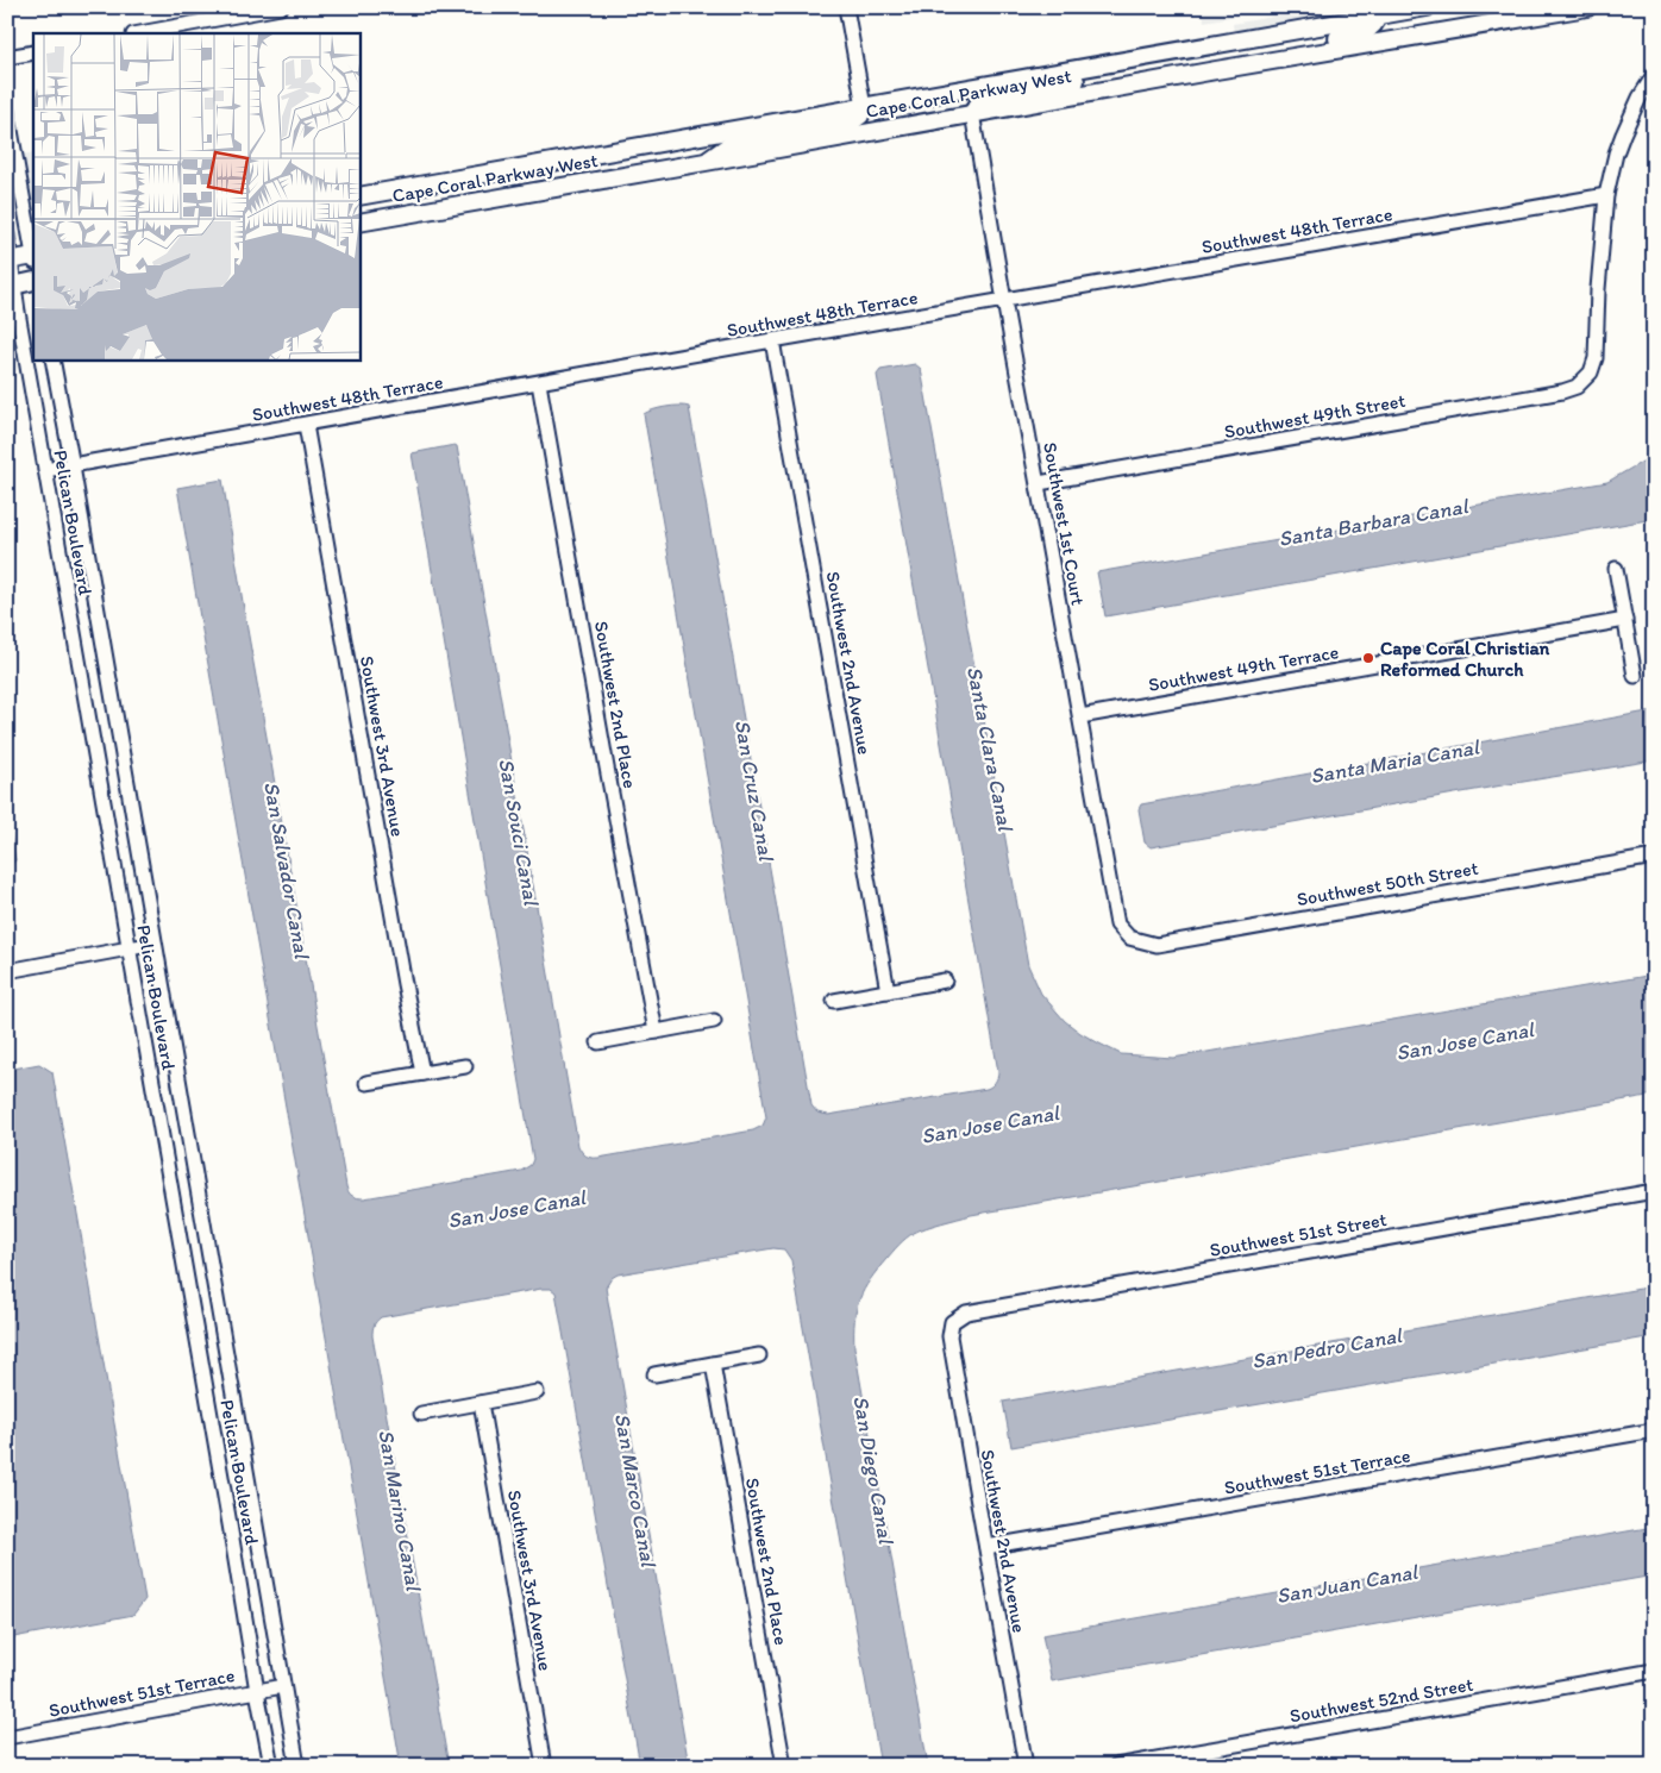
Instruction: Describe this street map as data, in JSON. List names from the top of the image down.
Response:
{
  "streets": {
    "main road": ["Cape Coral Parkway West"],
    "street": [
      "Southwest 48th Terrace",
      "Southwest 49th Street",
      "Pelican Boulevard",
      "Southwest 1st Court",
      "Southwest 2nd Avenue",
      "Southwest 49th Terrace",
      "Southwest 2nd Place",
      "Southwest 3rd Avenue",
      "Southwest 50th Street",
      "Southwest 51st Street",
      "Southwest 51st Terrace",
      "Southwest 52nd Street"
    ]
  },
  "crossings": [
    ["Cape Coral Parkway West", "Southwest 1st Court"],
    ["Southwest 48th Terrace", "Southwest 49th Street"],
    ["Southwest 48th Terrace", "Pelican Boulevard"],
    ["Southwest 48th Terrace", "Southwest 1st Court"],
    ["Southwest 48th Terrace", "Southwest 2nd Avenue"],
    ["Southwest 48th Terrace", "Southwest 2nd Place"],
    ["Southwest 48th Terrace", "Southwest 3rd Avenue"],
    ["Southwest 49th Street", "Southwest 1st Court"],
    ["Pelican Boulevard", "Southwest 51st Terrace"],
    ["Southwest 1st Court", "Southwest 49th Terrace"],
    ["Southwest 1st Court", "Southwest 50th Street"],
    ["Southwest 2nd Avenue", "Southwest 51st Street"],
    ["Southwest 2nd Avenue", "Southwest 51st Terrace"]
  ],
  "water": [
    "Santa Barbara Canal",
    "Santa Clara Canal",
    "Santa Maria Canal",
    "San Cruz Canal",
    "San Souci Canal",
    "San Salvador Canal",
    "San Jose Canal",
    "San Pedro Canal",
    "San Diego Canal",
    "San Marco Canal",
    "San Marino Canal",
    "San Juan Canal"
  ],
  "places": ["Cape Coral Christian Reformed Church"]
}
